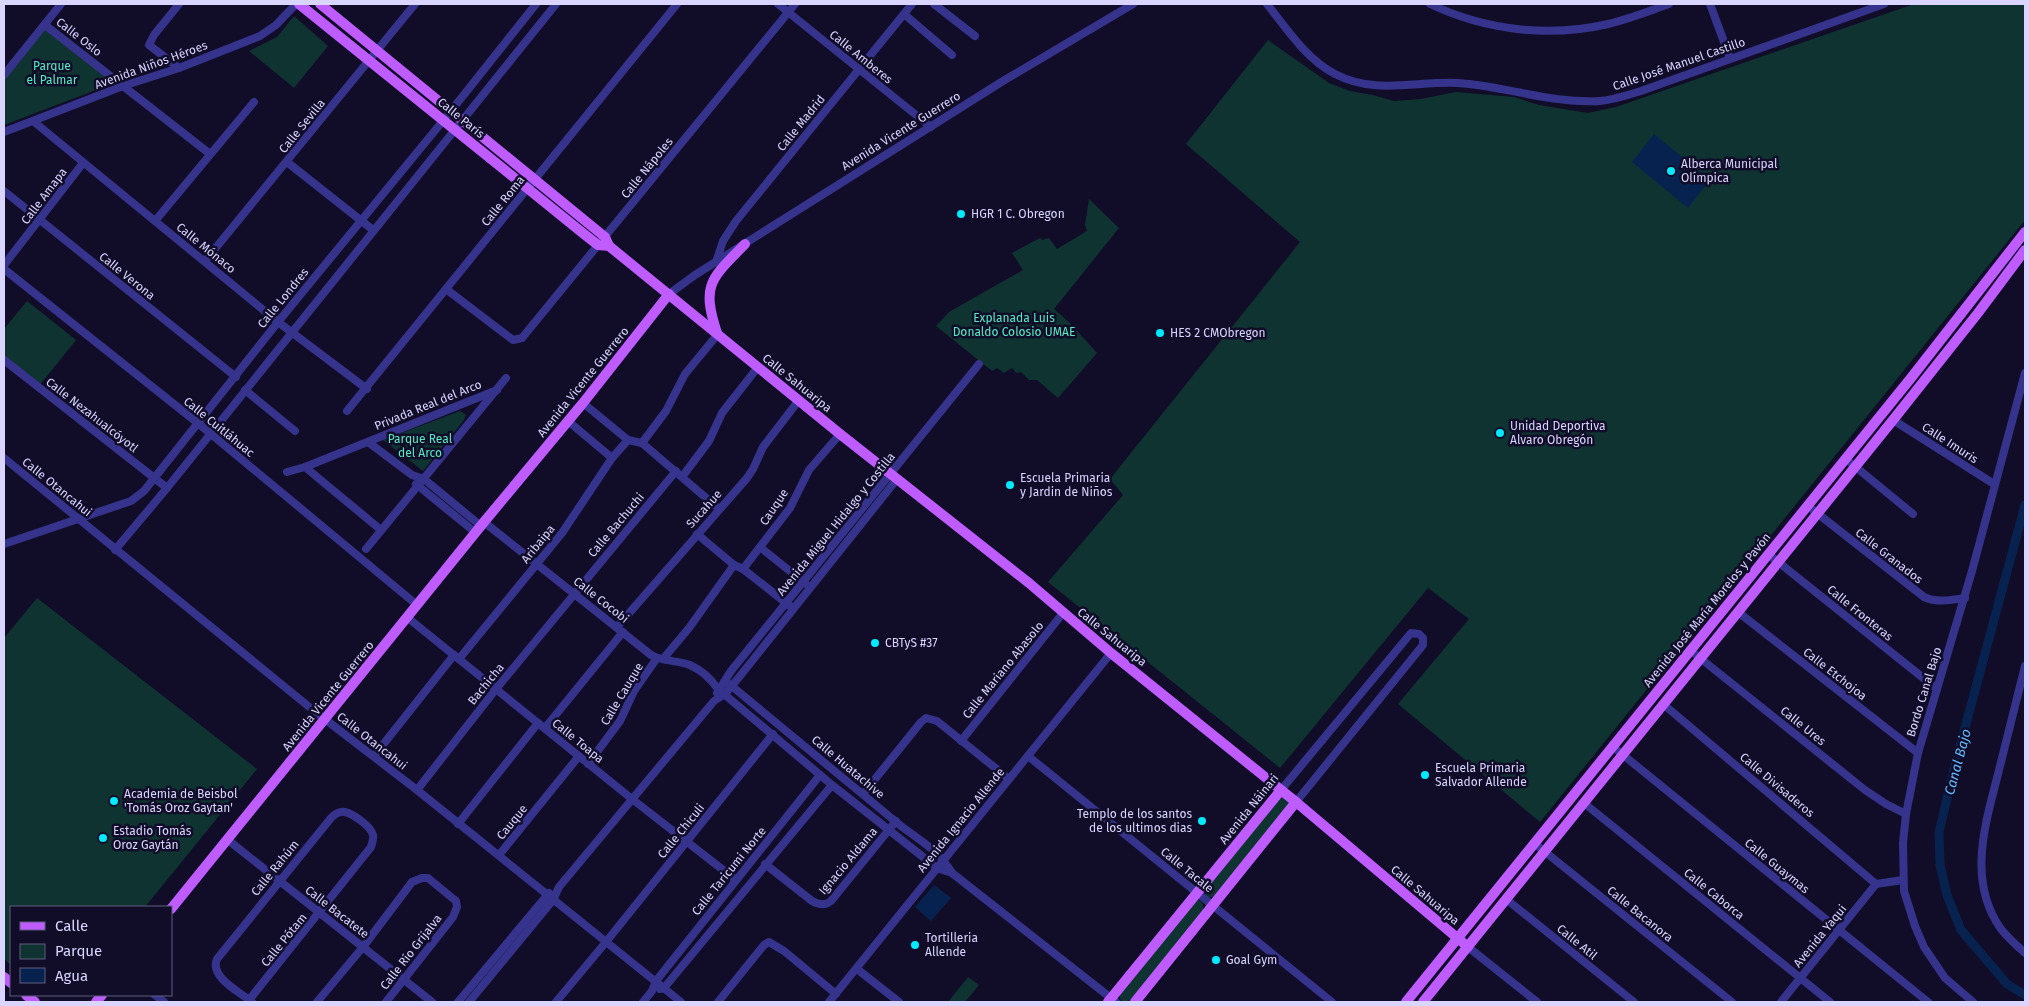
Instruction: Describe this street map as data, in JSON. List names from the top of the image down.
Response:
{
  "streets": {
    "main road": [
      "Calle París",
      "Avenida Vicente Guerrero",
      "Calle Sahuaripa",
      "Avenida José María Morelos y Pavón",
      "Avenida Náinari"
    ],
    "street": [
      "Calle Oslo",
      "Calle Amberes",
      "Calle José Manuel Castillo",
      "Avenida Niños Héroes",
      "Calle Madrid",
      "Calle Sevilla",
      "Calle Nápoles",
      "Calle Amapa",
      "Calle Roma",
      "Calle Mónaco",
      "Calle Verona",
      "Calle Londres",
      "Privada Real del Arco",
      "Calle Nezahualcóyotl",
      "Calle Cuitláhuac",
      "Calle Imuris",
      "Calle Otancahui",
      "Cauque",
      "Sucahue",
      "Avenida Miguel Hidalgo y Costilla",
      "Calle Bachuchi",
      "Aribaipa",
      "Calle Granados",
      "Calle Cocobi",
      "Calle Fronteras",
      "Calle Mariano Abasolo",
      "Calle Etchojoa",
      "Bachicha",
      "Bordo Canal Bajo",
      "Calle Cauque",
      "Calle Ures",
      "Calle Toapa",
      "Calle Huatachive",
      "Calle Divisaderos",
      "Avenida Ignacio Allende",
      "Calle Chiculi",
      "Ignacio Aldama",
      "Calle Guaymas",
      "Calle Rahúm",
      "Calle Tacale",
      "Calle Taricumi Norte",
      "Calle Caborca",
      "Calle Bacatete",
      "Calle Bacanora",
      "Avenida Yaqui",
      "Calle Pótam",
      "Calle Atil",
      "Calle Río Grijalva"
    ]
  },
  "crossings": [
    ["Calle Oslo", "Avenida Niños Héroes"],
    ["Calle Amberes", "Calle Madrid"],
    ["Calle Amberes", "Avenida Vicente Guerrero"],
    ["Calle Amberes", "Calle Nápoles"],
    ["Avenida Niños Héroes", "Calle París"],
    ["Avenida Niños Héroes", "Calle Mónaco"],
    ["Calle París", "Calle Sevilla"],
    ["Calle París", "Avenida Vicente Guerrero"],
    ["Calle París", "Calle Nápoles"],
    ["Calle París", "Calle Roma"],
    ["Calle París", "Calle Londres"],
    ["Calle París", "Calle Sahuaripa"],
    ["Calle Madrid", "Avenida Vicente Guerrero"],
    ["Calle Sevilla", "Calle Mónaco"],
    ["Avenida Vicente Guerrero", "Calle Sahuaripa"],
    ["Avenida Vicente Guerrero", "Privada Real del Arco"],
    ["Avenida Vicente Guerrero", "Calle Cuitláhuac"],
    ["Avenida Vicente Guerrero", "Calle Otancahui"],
    ["Avenida Vicente Guerrero", "Calle Cocobi"],
    ["Avenida Vicente Guerrero", "Calle Toapa"],
    ["Avenida Vicente Guerrero", "Calle Bacatete"],
    ["Calle Nápoles", "Calle Roma"],
    ["Calle Amapa", "Calle Mónaco"],
    ["Calle Amapa", "Calle Verona"],
    ["Calle Amapa", "Calle Cuitláhuac"],
    ["Calle Roma", "Calle Mónaco"],
    ["Calle Mónaco", "Calle Londres"],
    ["Calle Verona", "Calle Londres"],
    ["Calle Londres", "Calle Nezahualcóyotl"],
    ["Calle Londres", "Calle Cuitláhuac"],
    ["Calle Londres", "Calle Otancahui"],
    ["Calle Sahuaripa", "Cauque"],
    ["Calle Sahuaripa", "Sucahue"],
    ["Calle Sahuaripa", "Avenida Miguel Hidalgo y Costilla"],
    ["Calle Sahuaripa", "Avenida José María Morelos y Pavón"],
    ["Calle Sahuaripa", "Calle Mariano Abasolo"],
    ["Calle Sahuaripa", "Avenida Náinari"],
    ["Calle Sahuaripa", "Avenida Ignacio Allende"],
    ["Privada Real del Arco", "Calle Cocobi"],
    ["Calle Imuris", "Avenida José María Morelos y Pavón"],
    ["Calle Imuris", "Bordo Canal Bajo"],
    ["Calle Otancahui", "Cauque"],
    ["Calle Otancahui", "Avenida Miguel Hidalgo y Costilla"],
    ["Calle Otancahui", "Aribaipa"],
    ["Calle Otancahui", "Bachicha"],
    ["Calle Otancahui", "Calle Chiculi"],
    ["Calle Otancahui", "Calle Taricumi Norte"],
    ["Cauque", "Calle Toapa"],
    ["Sucahue", "Calle Cocobi"],
    ["Sucahue", "Calle Toapa"],
    ["Avenida Miguel Hidalgo y Costilla", "Calle Cocobi"],
    ["Avenida Miguel Hidalgo y Costilla", "Calle Toapa"],
    ["Avenida Miguel Hidalgo y Costilla", "Calle Huatachive"],
    ["Calle Bachuchi", "Calle Cocobi"],
    ["Calle Bachuchi", "Bachicha"],
    ["Aribaipa", "Calle Cocobi"],
    ["Aribaipa", "Calle Toapa"],
    ["Calle Granados", "Avenida José María Morelos y Pavón"],
    ["Calle Granados", "Bordo Canal Bajo"],
    ["Calle Cocobi", "Bachicha"],
    ["Calle Cocobi", "Calle Cauque"],
    ["Calle Cocobi", "Calle Huatachive"],
    ["Avenida José María Morelos y Pavón", "Calle Fronteras"],
    ["Avenida José María Morelos y Pavón", "Calle Etchojoa"],
    ["Avenida José María Morelos y Pavón", "Calle Ures"],
    ["Avenida José María Morelos y Pavón", "Calle Divisaderos"],
    ["Avenida José María Morelos y Pavón", "Calle Guaymas"],
    ["Avenida José María Morelos y Pavón", "Calle Caborca"],
    ["Avenida José María Morelos y Pavón", "Calle Bacanora"],
    ["Avenida José María Morelos y Pavón", "Calle Atil"],
    ["Calle Fronteras", "Bordo Canal Bajo"],
    ["Calle Etchojoa", "Bordo Canal Bajo"],
    ["Bachicha", "Calle Toapa"],
    ["Bordo Canal Bajo", "Calle Ures"],
    ["Calle Cauque", "Calle Toapa"],
    ["Calle Toapa", "Calle Chiculi"],
    ["Calle Toapa", "Calle Taricumi Norte"],
    ["Calle Huatachive", "Avenida Náinari"],
    ["Calle Huatachive", "Avenida Ignacio Allende"],
    ["Calle Huatachive", "Calle Chiculi"],
    ["Calle Huatachive", "Ignacio Aldama"],
    ["Calle Huatachive", "Calle Taricumi Norte"],
    ["Calle Divisaderos", "Avenida Yaqui"],
    ["Avenida Náinari", "Calle Tacale"],
    ["Avenida Ignacio Allende", "Calle Tacale"],
    ["Ignacio Aldama", "Calle Taricumi Norte"],
    ["Calle Guaymas", "Avenida Yaqui"],
    ["Calle Rahúm", "Calle Bacatete"],
    ["Calle Rahúm", "Calle Pótam"],
    ["Calle Caborca", "Avenida Yaqui"],
    ["Calle Bacatete", "Calle Pótam"],
    ["Calle Bacatete", "Calle Río Grijalva"]
  ],
  "water": ["Canal Bajo"],
  "parks": ["Parque el Palmar", "Explanada Luis Donaldo Colosio UMAE", "Parque Real del Arco"],
  "places": [
    "Alberca Municipal Olímpica",
    "HGR 1 C. Obregon",
    "HES 2 CMObregon",
    "Unidad Deportiva Alvaro Obregón",
    "Escuela Primaria y Jardin de Niños",
    "CBTyS #37",
    "Escuela Primaria Salvador Allende",
    "Academia de Beisbol 'Tomás Oroz Gaytan'",
    "Templo de los santos de los ultimos dias",
    "Estadio Tomás Oroz Gaytán",
    "Tortilleria Allende",
    "Goal Gym"
  ],
  "legend": ["Calle", "Parque", "Agua"]
}
